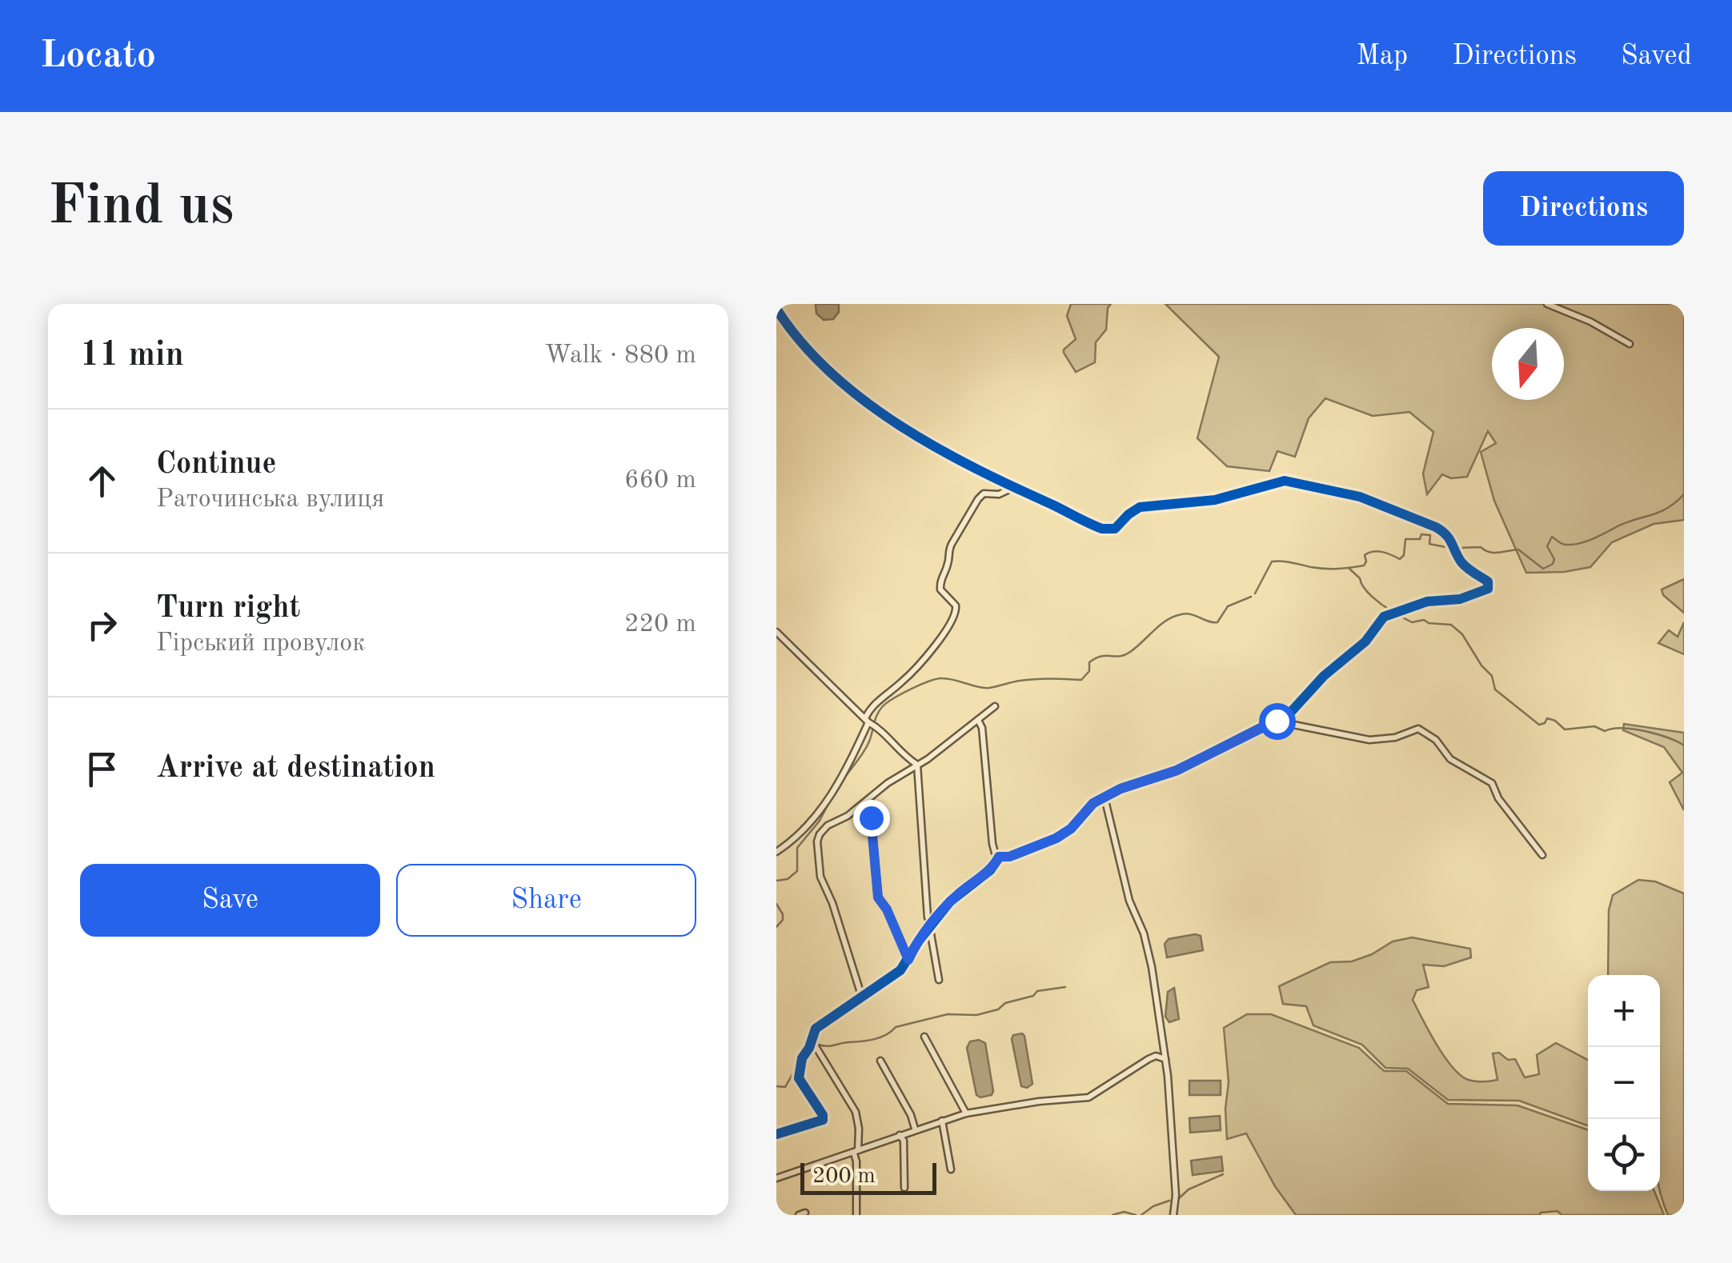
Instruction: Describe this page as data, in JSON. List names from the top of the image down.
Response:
{
  "scale_bar": "200 m",
  "north": "bottom",
  "page": {
    "header": "Locato",
    "nav": ["Map", "Directions", "Saved"],
    "buttons": [
      "Directions",
      ["Save", "Share"]
    ],
    "title": "Find us",
    "heading": ["11 min", "Walk · 880 m"],
    "list": [
      ["Continue", "Раточинська вулиця", "660 m"],
      ["Turn right", "Гірський провулок", "220 m"],
      "Arrive at destination"
    ],
    "map_buttons": ["+", "−"],
    "scale": "200 m"
  }
}
